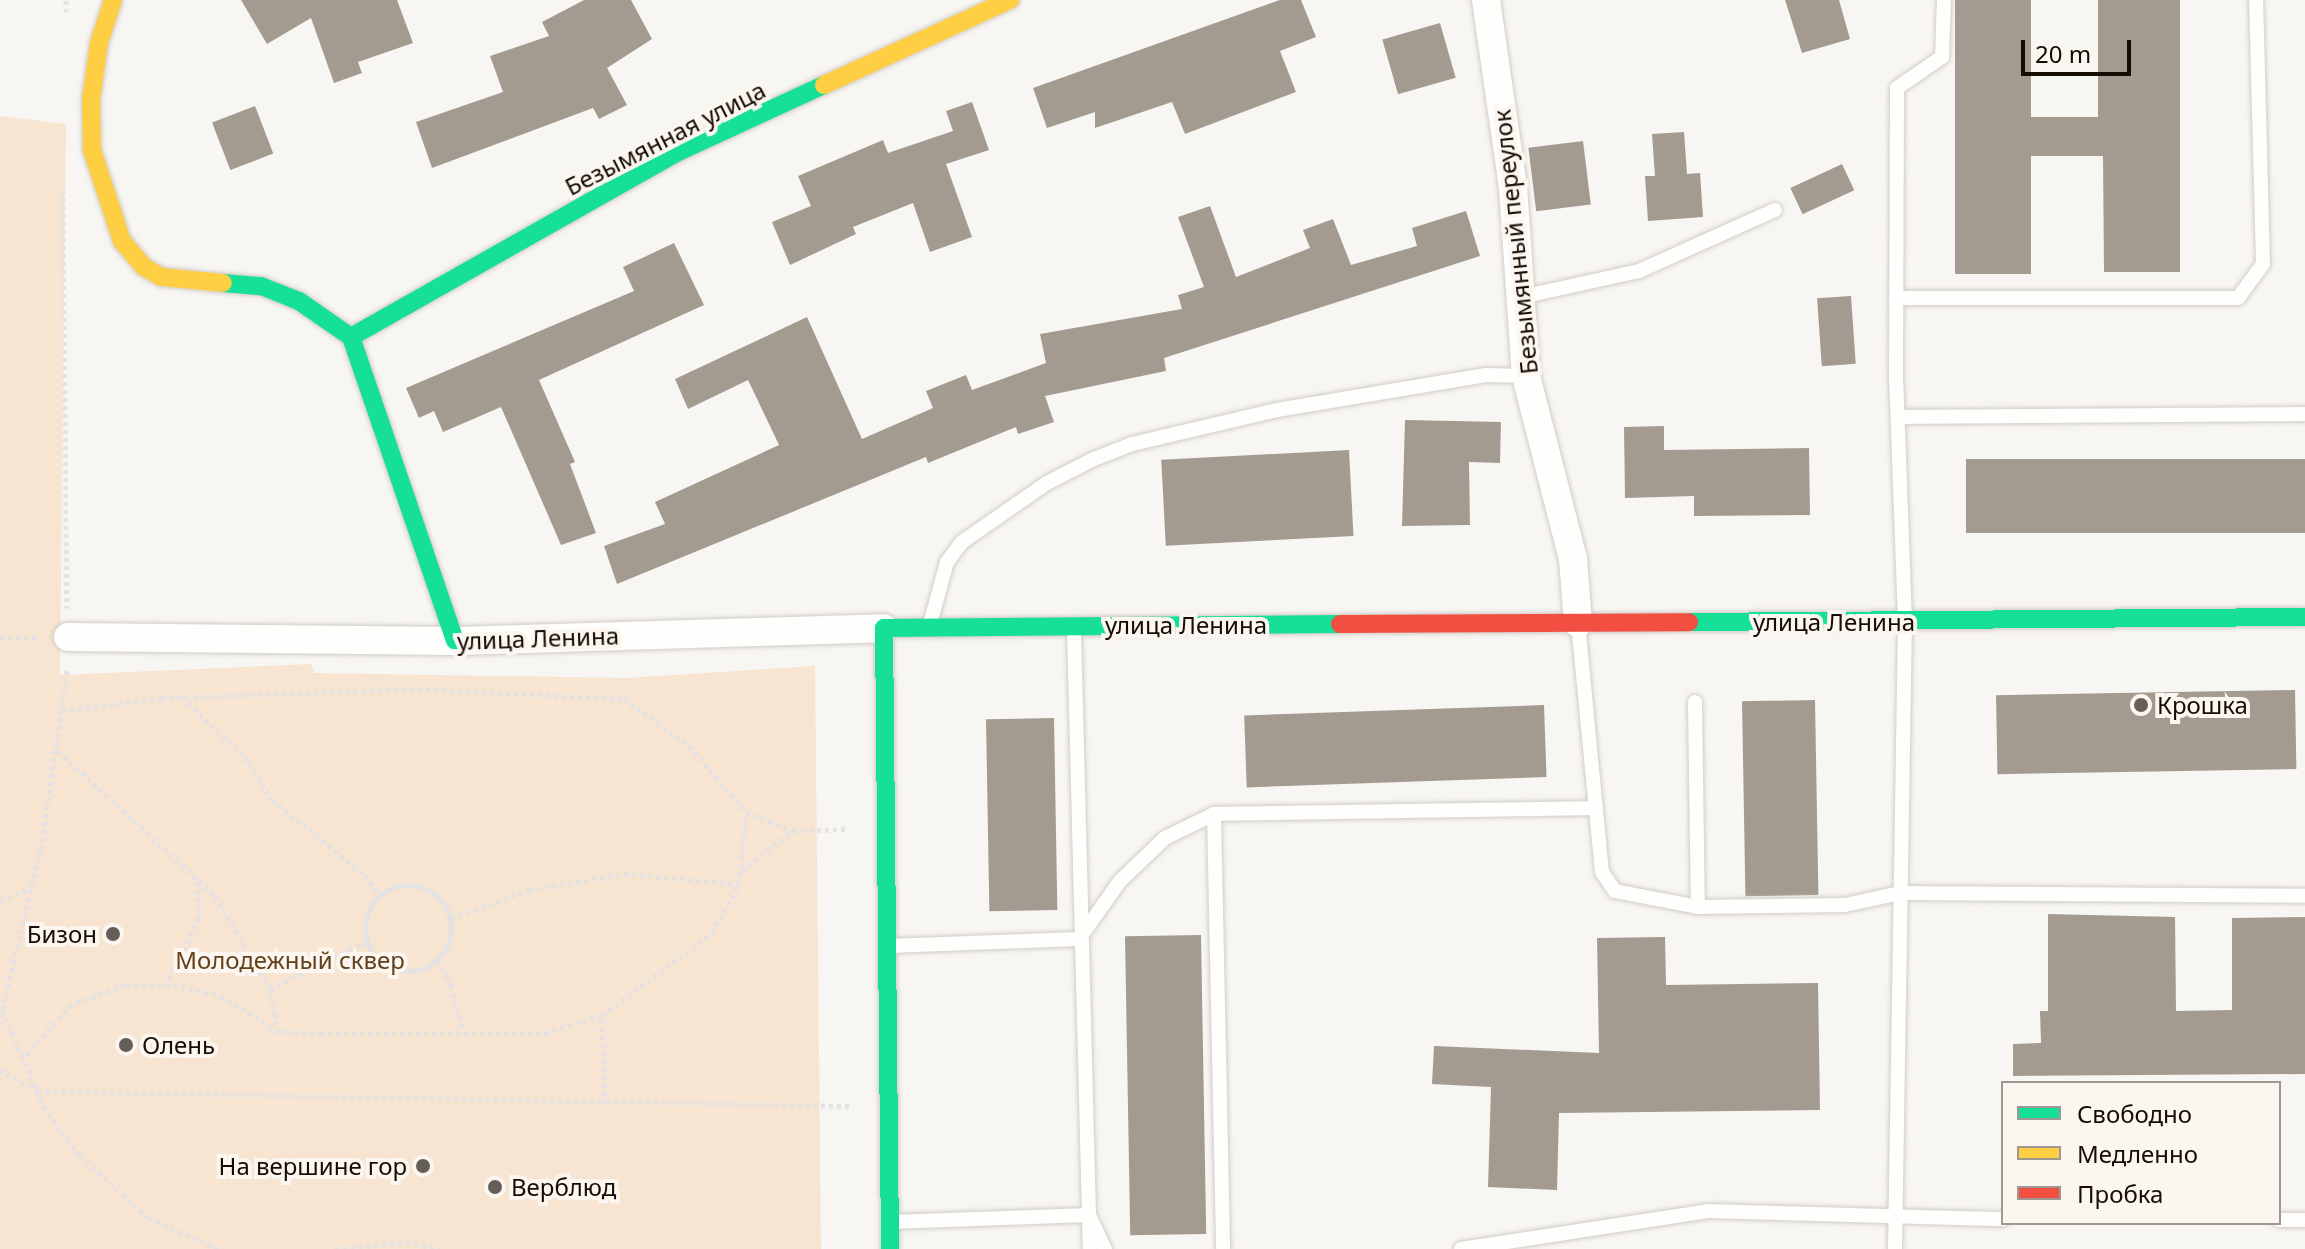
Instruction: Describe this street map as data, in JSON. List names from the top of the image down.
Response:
{
  "streets": {
    "street": ["Безымянная улица", "Безымянный переулок", "улица Ленина"]
  },
  "crossings": [
    ["Безымянный переулок", "улица Ленина"]
  ],
  "parks": ["Молодежный сквер"],
  "places": [
    "Крошка",
    "Бизон",
    "Олень",
    "На вершине гор",
    "Верблюд"
  ],
  "legend": ["Свободно", "Медленно", "Пробка"],
  "scale_bar": "20 m"
}
